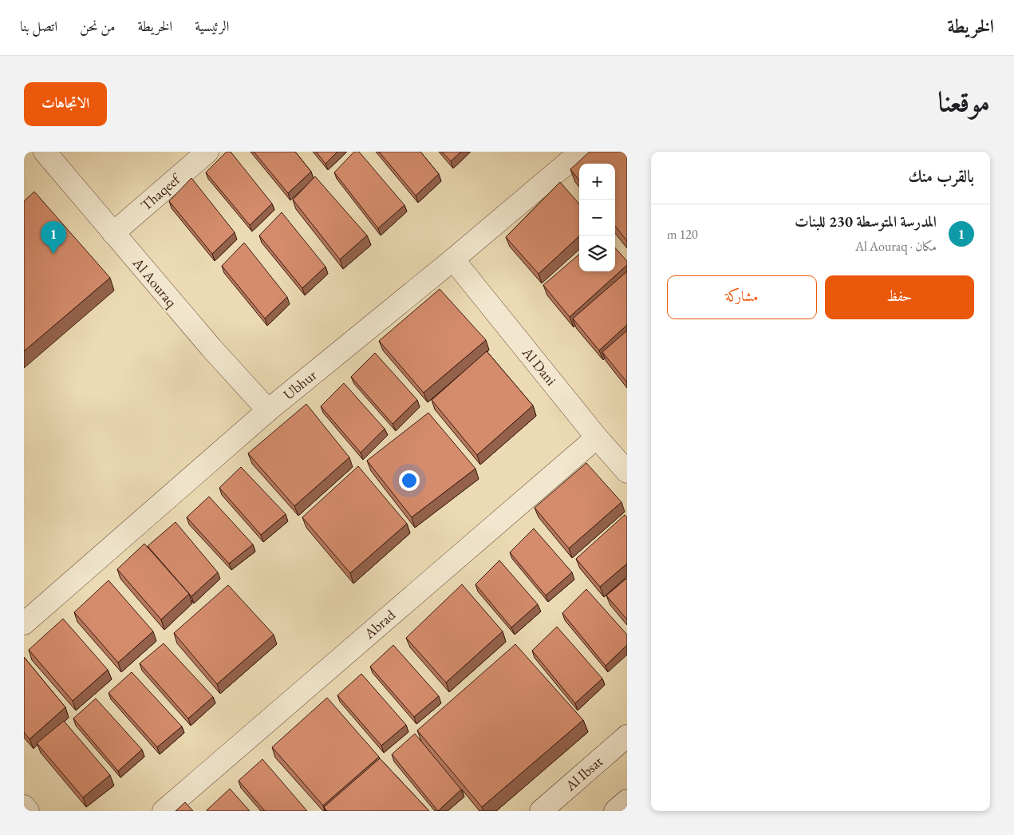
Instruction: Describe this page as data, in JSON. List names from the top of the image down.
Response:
{
  "streets": {
    "street": [
      "Thaqeef",
      "Al Aouraq",
      "Al Dani",
      "Ubhur",
      "Abrad",
      "Al Ibsat"
    ]
  },
  "crossings": [
    ["Thaqeef", "Al Aouraq"],
    ["Al Aouraq", "Ubhur"],
    ["Al Dani", "Ubhur"],
    ["Al Dani", "Abrad"]
  ],
  "page": {
    "header": "الخريطة",
    "nav": [
      "الرئيسية",
      "الخريطة",
      "من نحن",
      "اتصل بنا"
    ],
    "title": "موقعنا",
    "buttons": [
      "الاتجاهات",
      ["حفظ", "مشاركة"]
    ],
    "heading": "بالقرب منك",
    "map_buttons": ["+", "−"],
    "list": [
      {
        "mark": "1",
        "name": "المدرسة المتوسطة 230 للبنات",
        "note": "مكان · Al Aouraq",
        "value": "120 m"
      }
    ],
    "pins": "1"
  }
}
